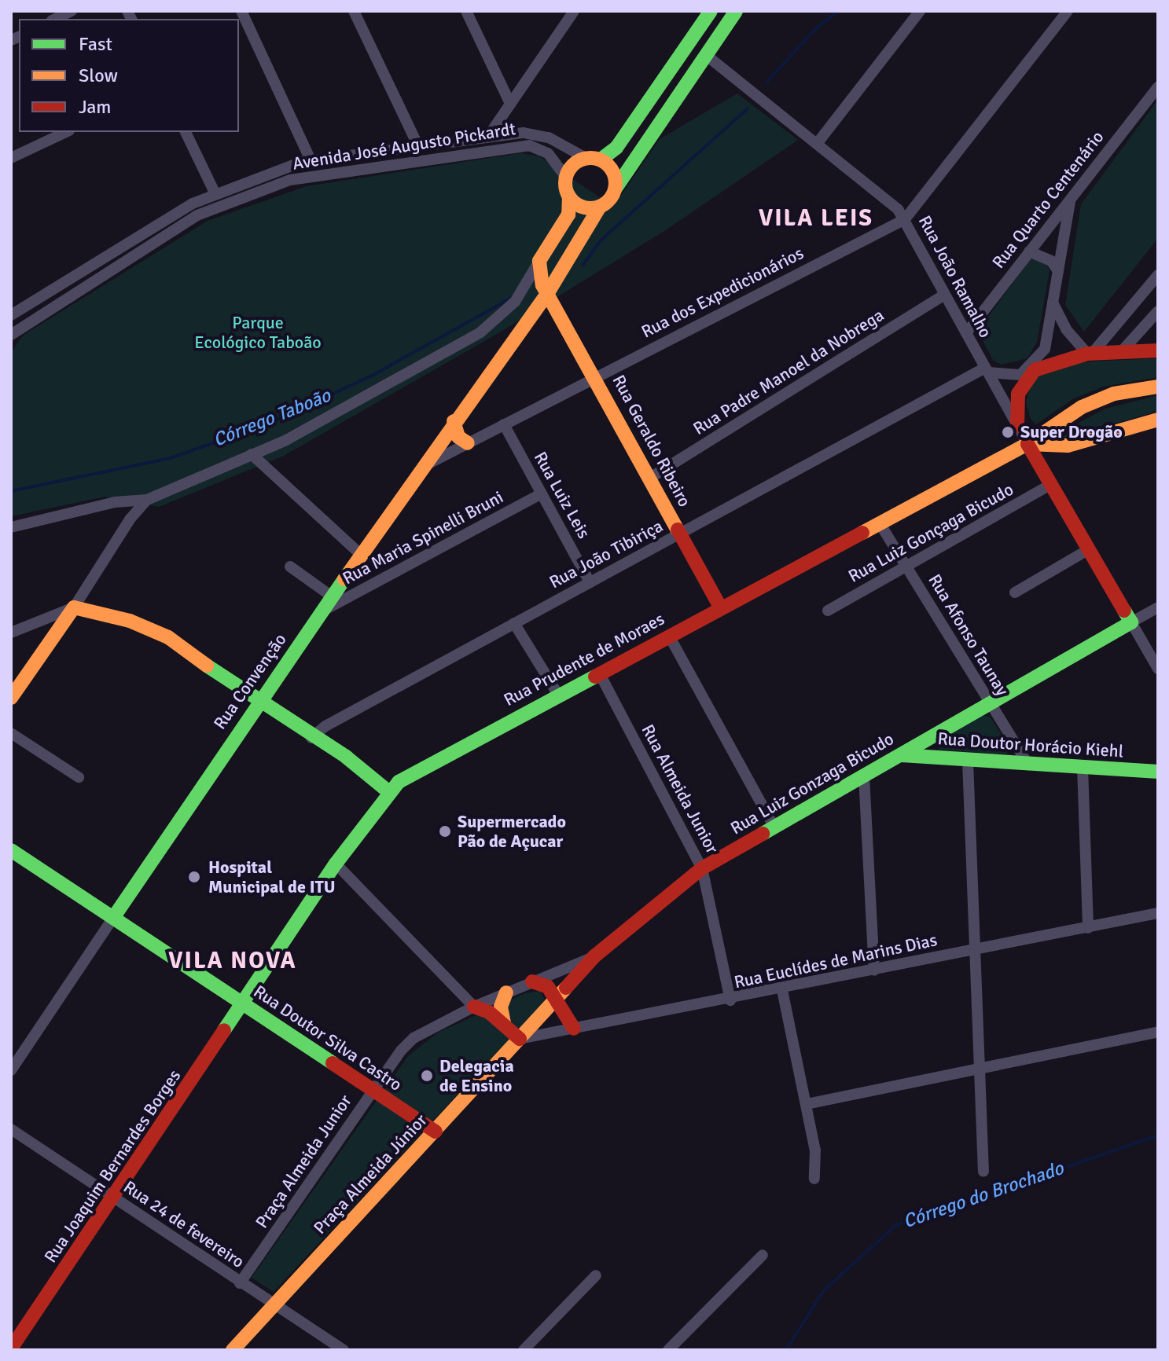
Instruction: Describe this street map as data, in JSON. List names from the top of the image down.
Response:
{
  "streets": {
    "street": [
      "Avenida José Augusto Pickardt",
      "Rua Quarto Centenário",
      "Rua João Ramalho",
      "Rua dos Expedicionários",
      "Rua Padre Manoel da Nobrega",
      "Rua Geraldo Ribeiro",
      "Rua Luiz Leis",
      "Rua Luiz Gonçaga Bicudo",
      "Rua Maria Spinelli Bruni",
      "Rua João Tibiriça",
      "Rua Afonso Taunay",
      "Rua Prudente de Moraes",
      "Rua Convenção",
      "Rua Doutor Horácio Kiehl",
      "Rua Luiz Gonzaga Bicudo",
      "Rua Almeida Junior",
      "Rua Euclídes de Marins Dias",
      "Rua Doutor Silva Castro",
      "Praça Almeida Junior",
      "Rua Joaquim Bernardes Borges",
      "Praça Almeida Júnior",
      "Rua 24 de fevereiro"
    ]
  },
  "crossings": [
    ["Rua Quarto Centenário", "Rua João Ramalho"],
    ["Rua João Ramalho", "Rua dos Expedicionários"],
    ["Rua João Ramalho", "Rua Padre Manoel da Nobrega"],
    ["Rua João Ramalho", "Rua João Tibiriça"],
    ["Rua João Ramalho", "Rua Prudente de Moraes"],
    ["Rua dos Expedicionários", "Rua Geraldo Ribeiro"],
    ["Rua dos Expedicionários", "Rua Luiz Leis"],
    ["Rua dos Expedicionários", "Rua Convenção"],
    ["Rua Padre Manoel da Nobrega", "Rua Geraldo Ribeiro"],
    ["Rua Geraldo Ribeiro", "Rua João Tibiriça"],
    ["Rua Geraldo Ribeiro", "Rua Prudente de Moraes"],
    ["Rua Geraldo Ribeiro", "Rua Convenção"],
    ["Rua Luiz Leis", "Rua Maria Spinelli Bruni"],
    ["Rua Luiz Leis", "Rua João Tibiriça"],
    ["Rua Luiz Gonçaga Bicudo", "Rua Afonso Taunay"],
    ["Rua Maria Spinelli Bruni", "Rua Convenção"],
    ["Rua Afonso Taunay", "Rua Prudente de Moraes"],
    ["Rua Afonso Taunay", "Rua Doutor Horácio Kiehl"],
    ["Rua Afonso Taunay", "Rua Luiz Gonzaga Bicudo"],
    ["Rua Prudente de Moraes", "Rua Almeida Junior"],
    ["Rua Prudente de Moraes", "Rua Doutor Silva Castro"],
    ["Rua Prudente de Moraes", "Rua Joaquim Bernardes Borges"],
    ["Rua Convenção", "Rua Doutor Silva Castro"],
    ["Rua Doutor Horácio Kiehl", "Rua Luiz Gonzaga Bicudo"],
    ["Rua Luiz Gonzaga Bicudo", "Rua Almeida Junior"],
    ["Rua Luiz Gonzaga Bicudo", "Rua Euclídes de Marins Dias"],
    ["Rua Luiz Gonzaga Bicudo", "Praça Almeida Junior"],
    ["Rua Luiz Gonzaga Bicudo", "Praça Almeida Júnior"],
    ["Rua Almeida Junior", "Rua Euclídes de Marins Dias"],
    ["Rua Euclídes de Marins Dias", "Praça Almeida Júnior"],
    ["Rua Doutor Silva Castro", "Praça Almeida Junior"],
    ["Rua Doutor Silva Castro", "Rua Joaquim Bernardes Borges"],
    ["Rua Doutor Silva Castro", "Praça Almeida Júnior"],
    ["Praça Almeida Junior", "Rua 24 de fevereiro"],
    ["Rua Joaquim Bernardes Borges", "Rua 24 de fevereiro"],
    ["Praça Almeida Júnior", "Rua 24 de fevereiro"]
  ],
  "districts": ["VILA LEIS", "VILA NOVA"],
  "water": ["Córrego Taboão", "Córrego do Brochado"],
  "parks": ["Parque Ecológico Taboão"],
  "places": [
    "Super Drogão",
    "Supermercado Pão de Açucar",
    "Hospital Municipal de ITU",
    "Delegacia de Ensino"
  ],
  "legend": ["Fast", "Slow", "Jam"]
}
